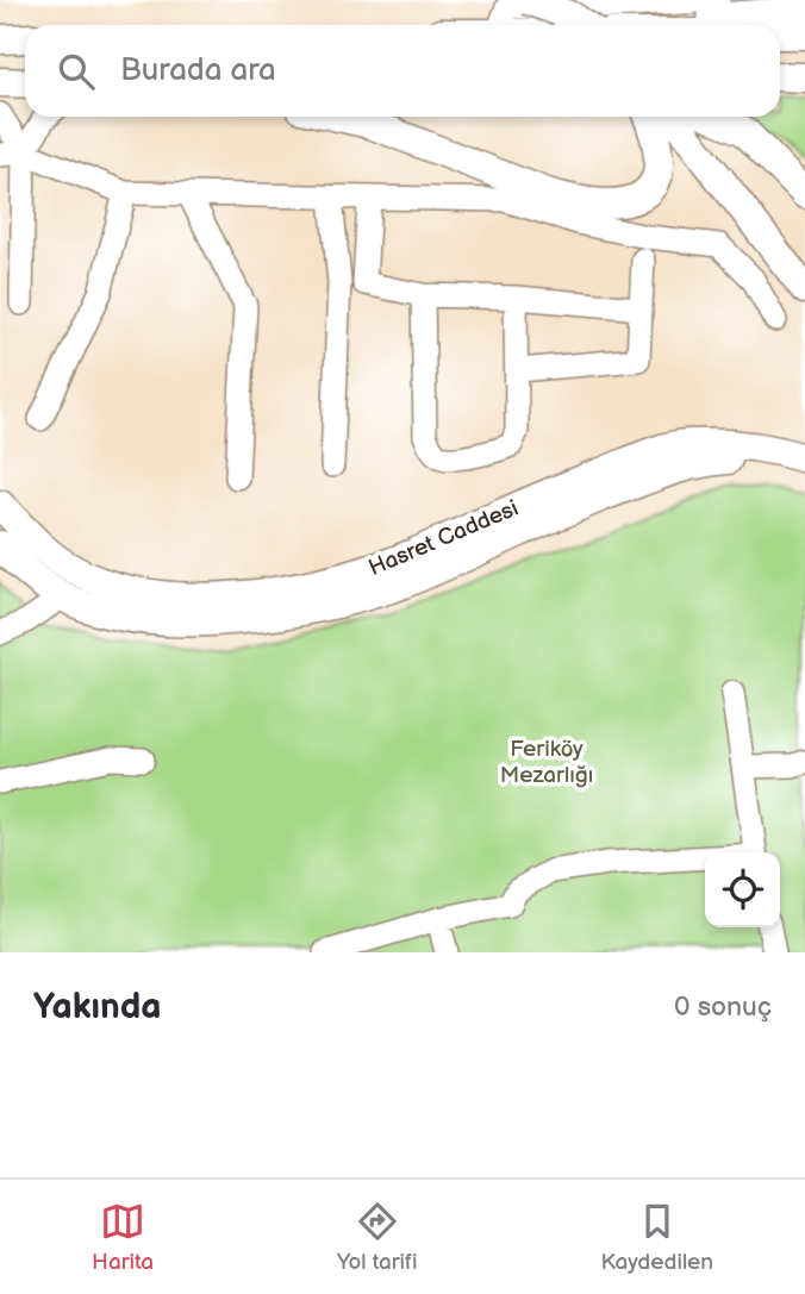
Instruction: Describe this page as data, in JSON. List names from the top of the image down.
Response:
{
  "streets": {
    "main road": ["Hasret Caddesi"]
  },
  "parks": ["Feriköy Mezarlığı"],
  "page": {
    "search": "Burada ara",
    "heading": ["Yakında", "0 sonuç"],
    "nav": ["Harita", "Yol tarifi", "Kaydedilen"]
  }
}
